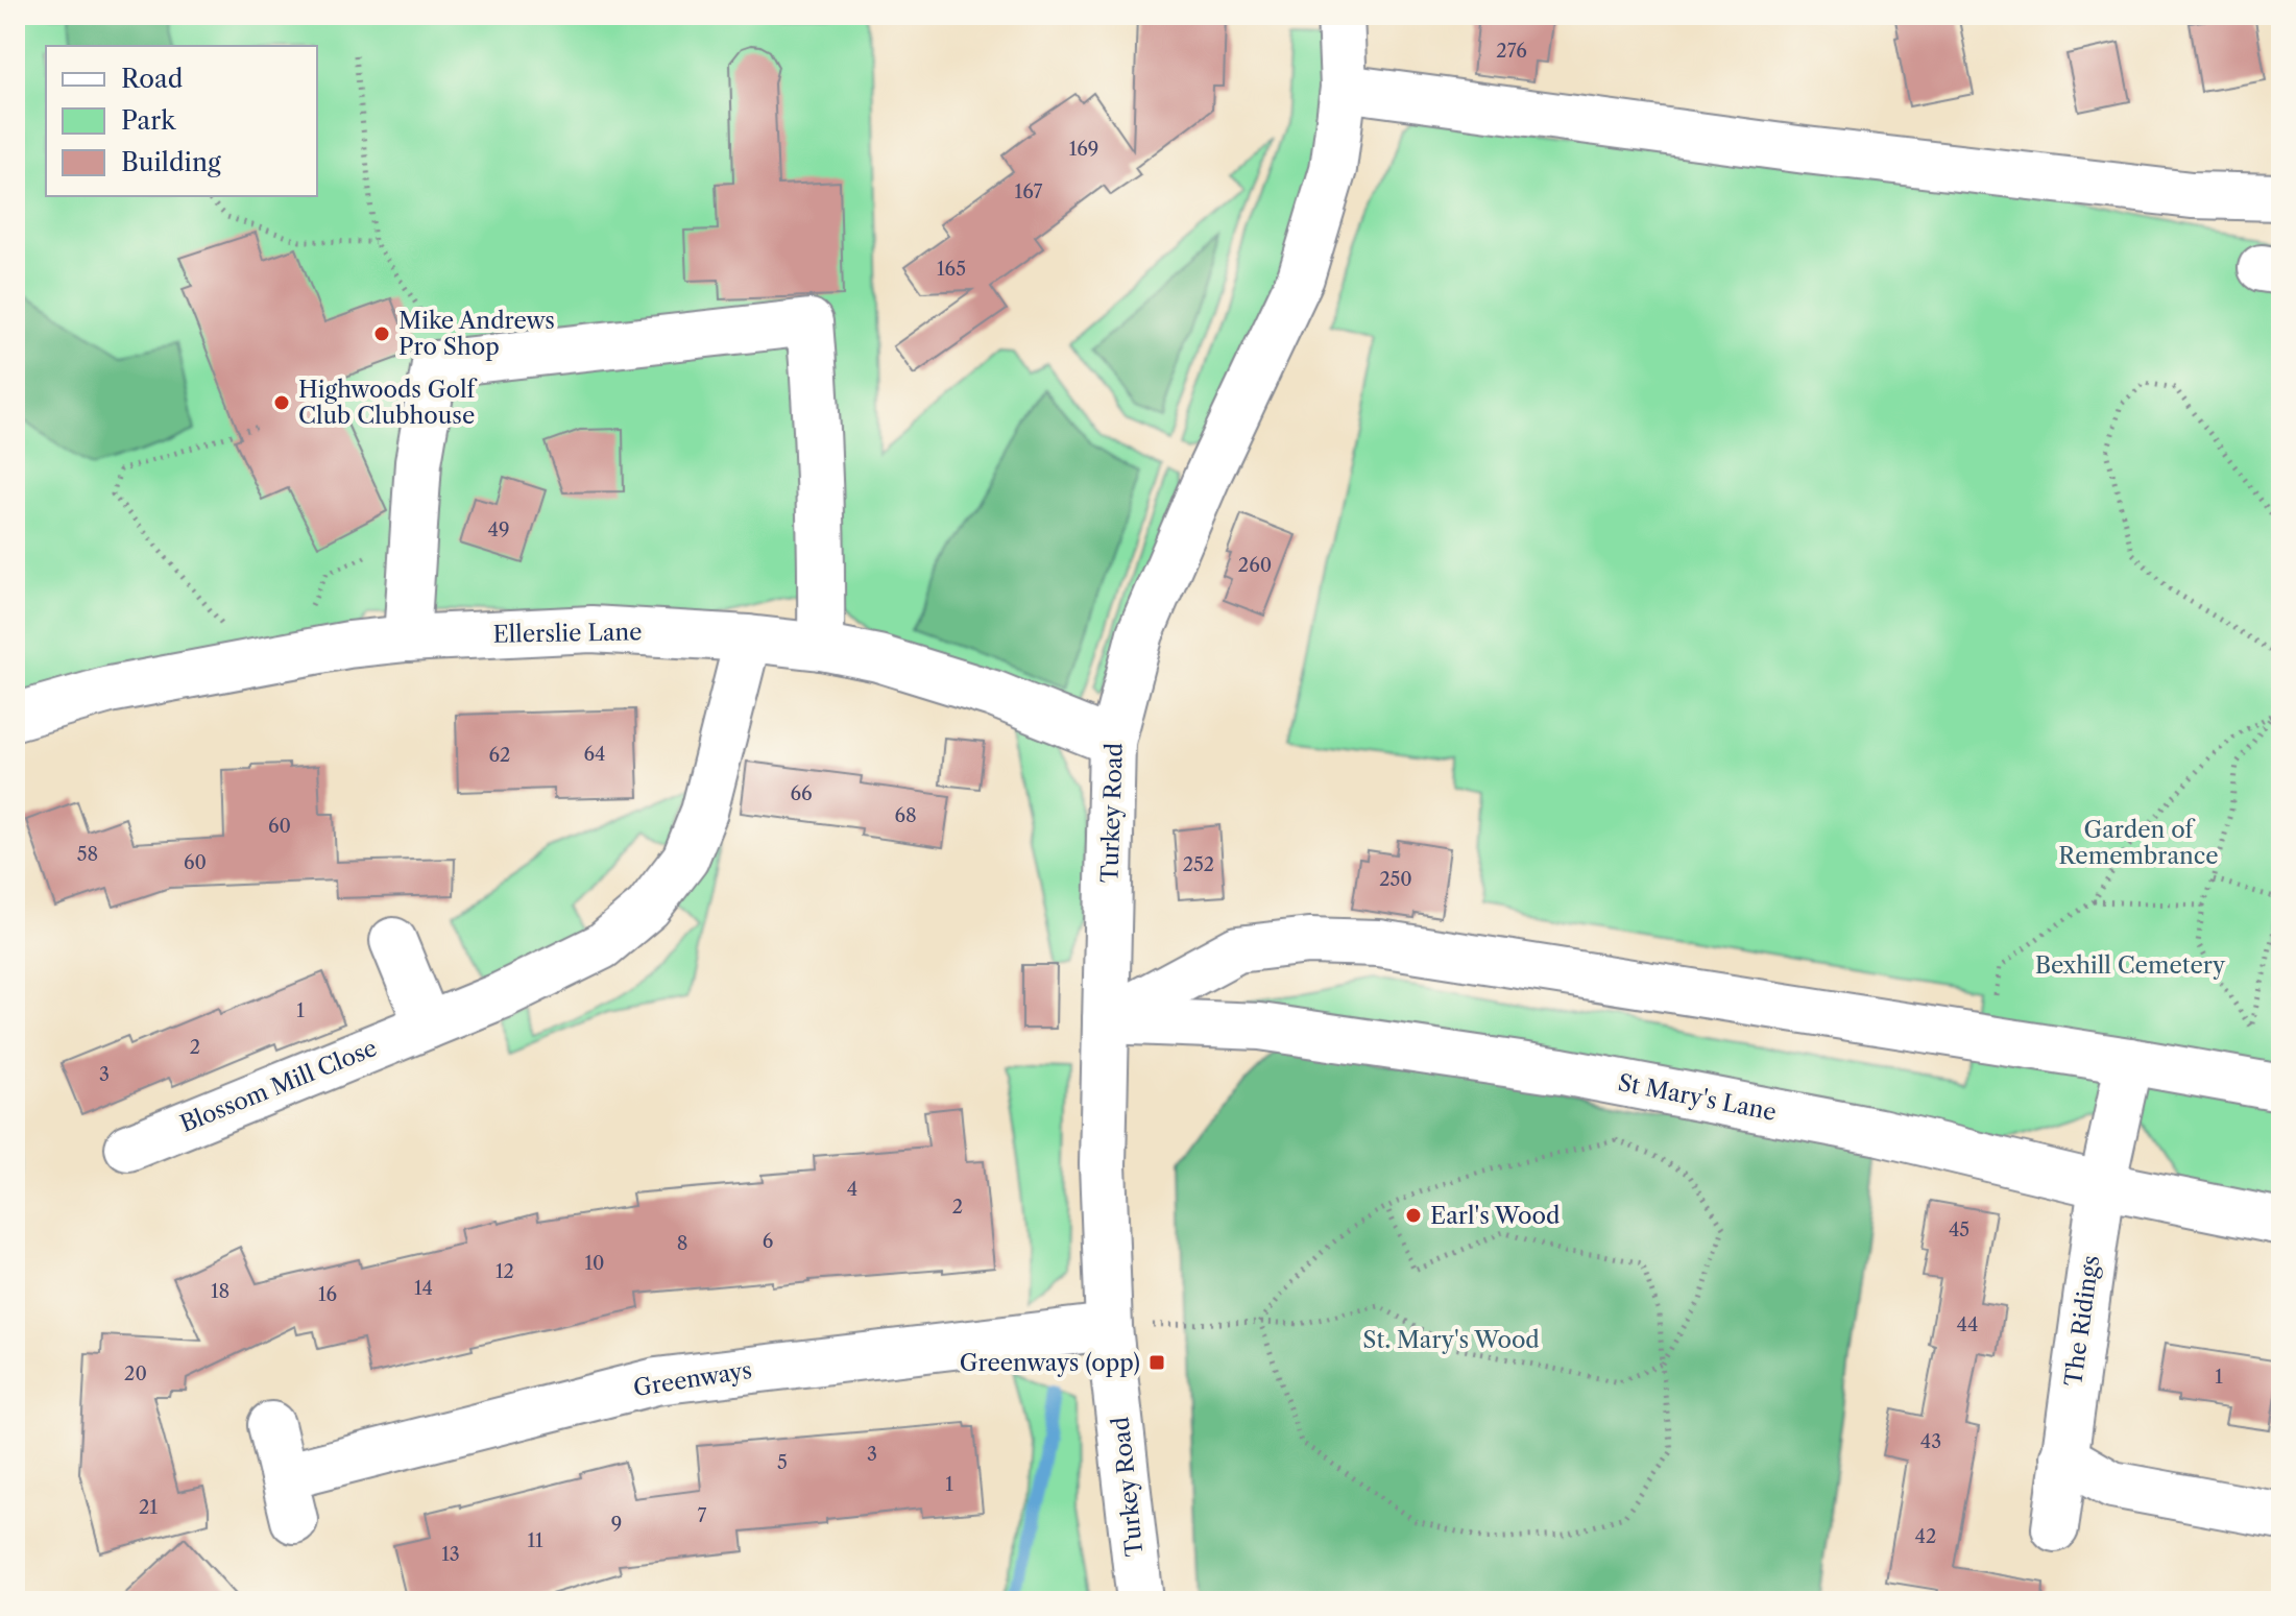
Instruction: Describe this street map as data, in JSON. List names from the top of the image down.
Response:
{
  "streets": {
    "street": [
      "Ellerslie Lane",
      "Turkey Road",
      "Blossom Mill Close",
      "St Mary's Lane",
      "The Ridings",
      "Greenways"
    ]
  },
  "crossings": [
    ["Ellerslie Lane", "Turkey Road"],
    ["Ellerslie Lane", "Blossom Mill Close"],
    ["Turkey Road", "St Mary's Lane"],
    ["Turkey Road", "Greenways"],
    ["St Mary's Lane", "The Ridings"]
  ],
  "parks": ["Garden of Remembrance", "Bexhill Cemetery", "St. Mary's Wood"],
  "places": {
    "other": ["Mike Andrews Pro Shop", "Highwoods Golf Club Clubhouse", "Earl's Wood"],
    "transit": ["Greenways (opp)"]
  },
  "house_numbers": [
    "276",
    "169",
    "167",
    "165",
    "49",
    "260",
    "64",
    "62",
    "66",
    "68",
    "60",
    "58",
    "60",
    "252",
    "250",
    "1",
    "2",
    "3",
    "4",
    "2",
    "45",
    "6",
    "8",
    "10",
    "12",
    "14",
    "18",
    "16",
    "44",
    "20",
    "1",
    "43",
    "3",
    "5",
    "1",
    "21",
    "7",
    "9",
    "42",
    "11",
    "13"
  ],
  "legend": ["Road", "Park", "Building"]
}
